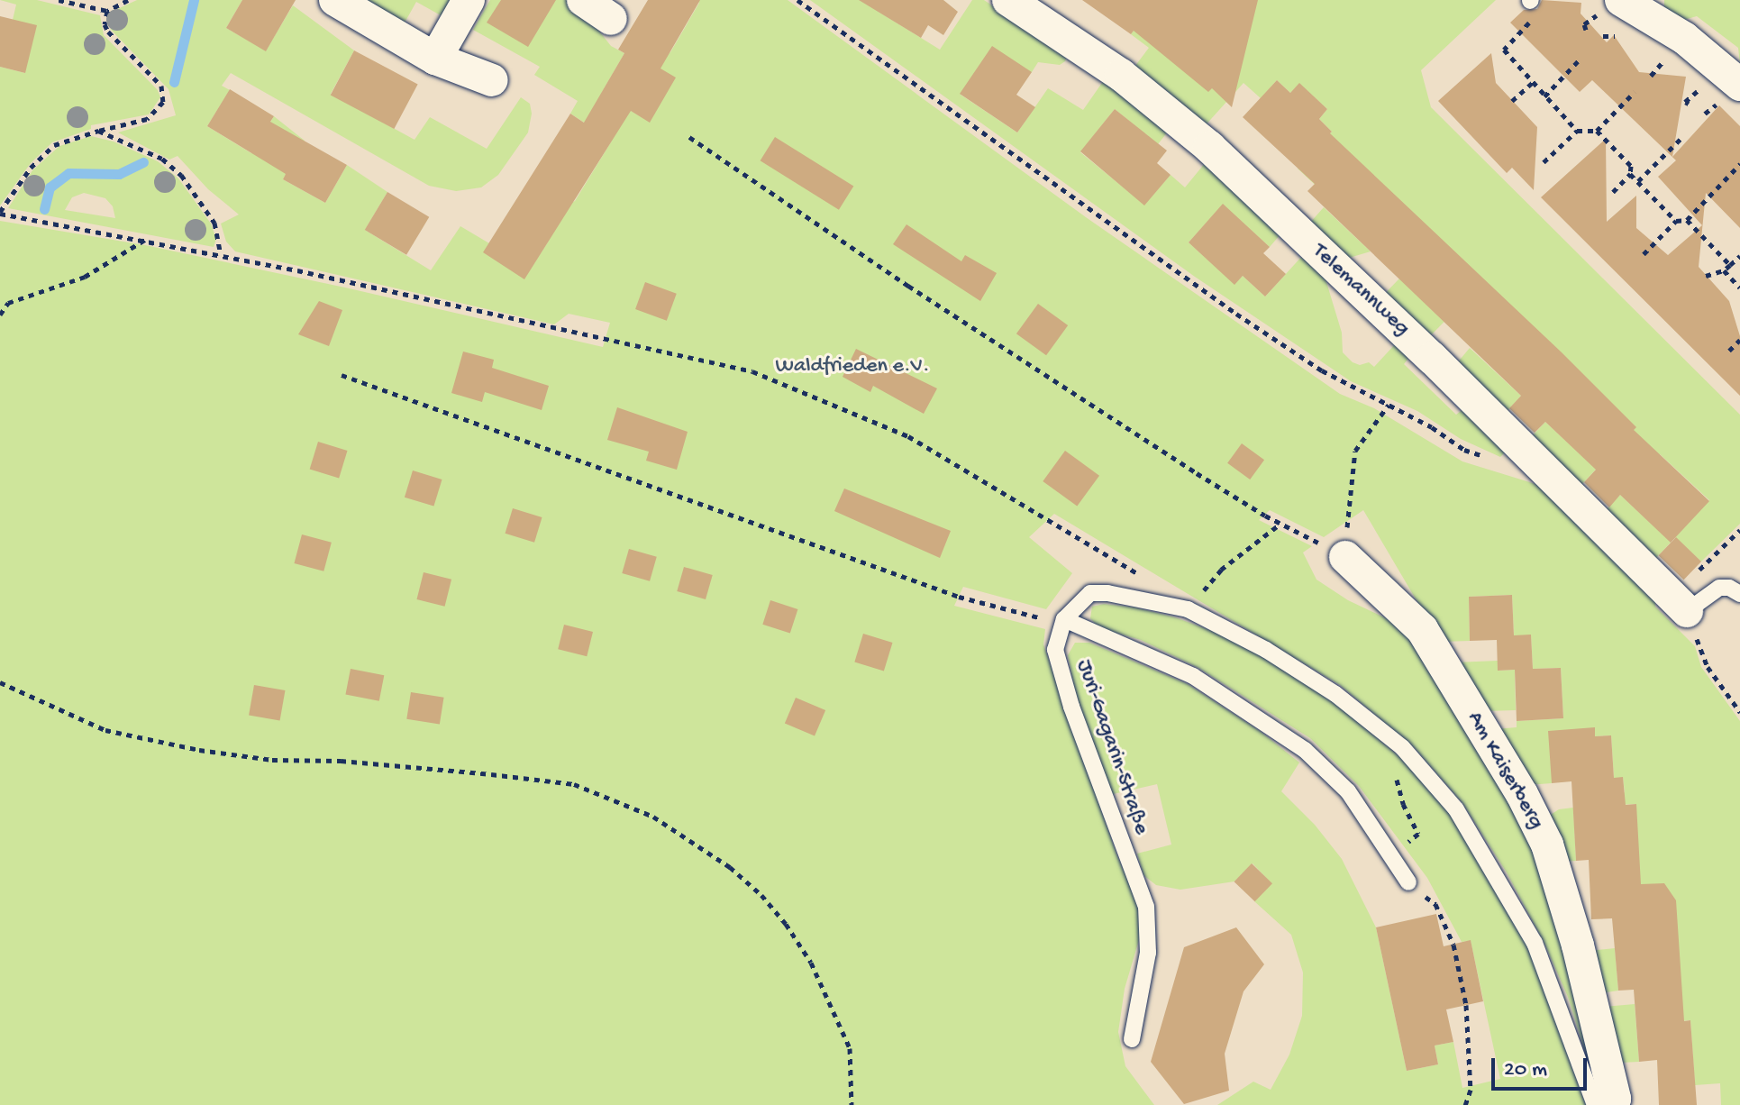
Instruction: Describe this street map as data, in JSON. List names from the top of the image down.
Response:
{
  "streets": {
    "street": ["Telemannweg", "Am Kaiserberg"],
    "lane": ["Juri-Gagarin-Straße"]
  },
  "parks": ["Waldfrieden e.V."],
  "scale_bar": "20 m"
}
